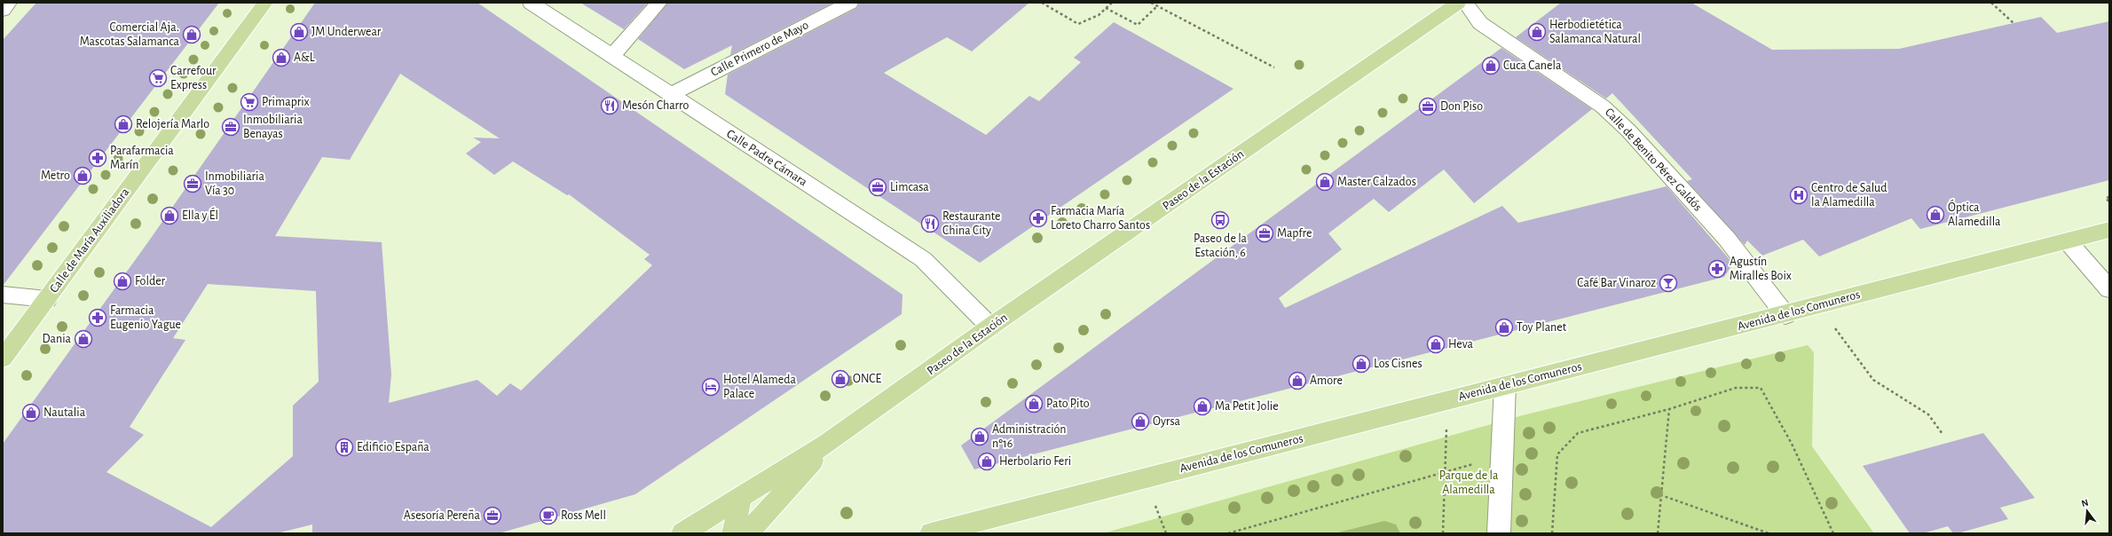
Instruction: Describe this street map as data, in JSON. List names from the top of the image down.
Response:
{
  "streets": {
    "main road": ["Paseo de la Estación", "Calle de María Auxiliadora", "Avenida de los Comuneros"],
    "street": ["Calle Primero de Mayo", "Calle Padre Cámara", "Calle de Benito Pérez Galdós"]
  },
  "crossings": [
    ["Calle Primero de Mayo", "Calle Padre Cámara"],
    ["Calle Padre Cámara", "Paseo de la Estación"],
    ["Calle de Benito Pérez Galdós", "Avenida de los Comuneros"]
  ],
  "parks": ["Parque de la Alamedilla"],
  "places": {
    "shop": [
      "JM Underwear",
      "Herbodietética Salamanca Natural",
      "Comercial Aja. Mascotas Salamanca",
      "A&L",
      "Cuca Canela",
      "Relojería Marlo",
      "Metro",
      "Master Calzados",
      "Óptica Alamedilla",
      "Ella y Él",
      "Folder",
      "Toy Planet",
      "Dania",
      "Heva",
      "Los Cisnes",
      "ONCE",
      "Amore",
      "Pato Pito",
      "Ma Petit Jolie",
      "Nautalia",
      "Oyrsa",
      "Administración nº16",
      "Herbolario Feri"
    ],
    "supermarket": ["Carrefour Express", "Primaprix"],
    "restaurant": ["Mesón Charro", "Restaurante China City"],
    "office": [
      "Don Piso",
      "Inmobiliaria Benayas",
      "Inmobiliaria Vía 30",
      "Limcasa",
      "Mapfre",
      "Asesoría Pereña"
    ],
    "pharmacy": [
      "Parafarmacia Marín",
      "Farmacia María Loreto Charro Santos",
      "Agustín Miralles Boix",
      "Farmacia Eugenio Yague"
    ],
    "hospital": ["Centro de Salud la Alamedilla"],
    "bus stop": ["Paseo de la Estación, 6"],
    "bar": ["Café Bar Vinaroz"],
    "hotel": ["Hotel Alameda Palace"],
    "building": ["Edificio España"],
    "cafe": ["Ross Mell"]
  },
  "north": "top"
}
